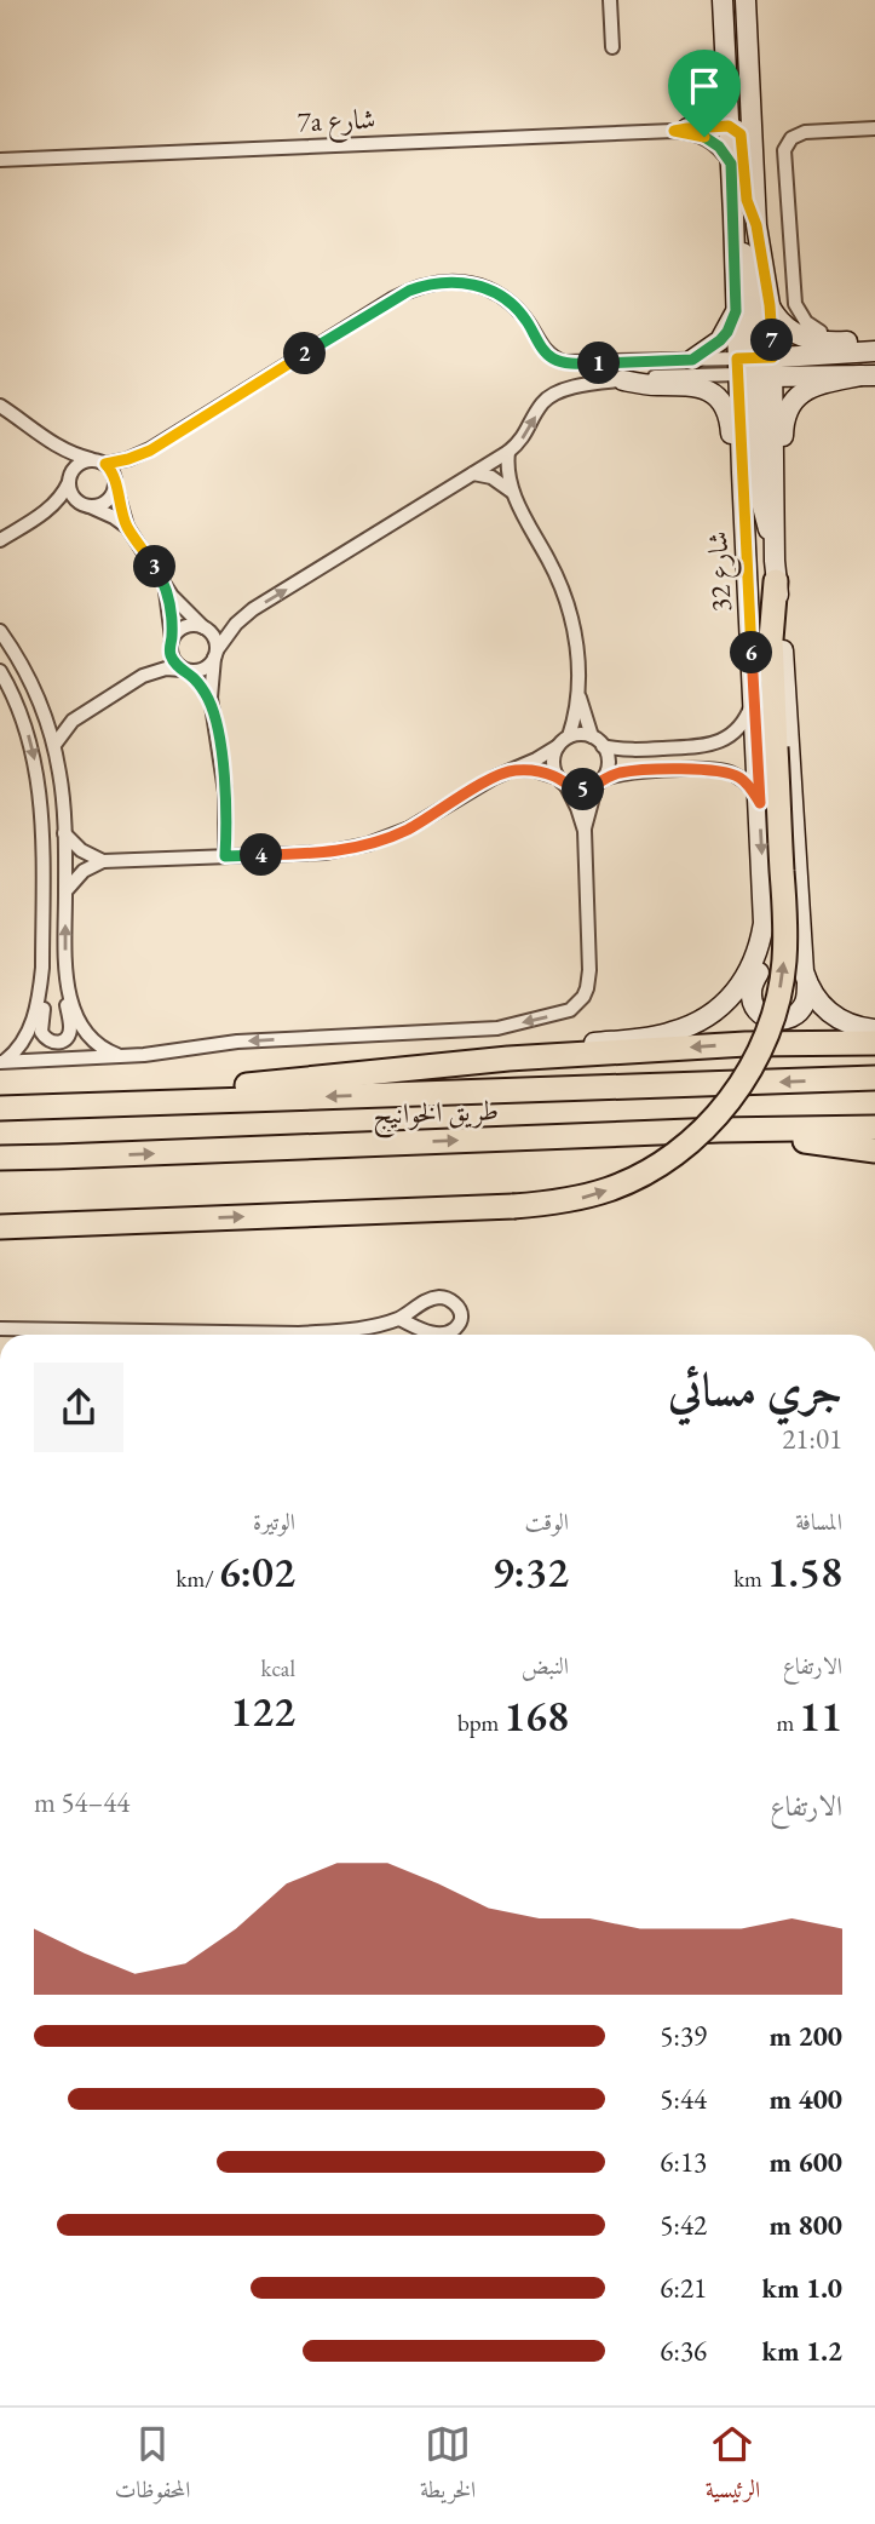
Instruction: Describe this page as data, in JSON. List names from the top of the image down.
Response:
{
  "streets": {
    "highway": ["طريق الخوانيج"],
    "street": ["7a شارع", "شارع 32"]
  },
  "crossings": [
    ["7a شارع", "شارع 32"]
  ],
  "page": {
    "pins": [
      "7",
      "2",
      "1",
      "3",
      "6",
      "5",
      "4"
    ],
    "heading": ["جري مسائي", "21:01"],
    "stats": [
      ["المسافة", "1.58 km"],
      ["الوقت", "9:32"],
      ["الوتيرة", "6:02 /km"],
      ["الارتفاع", "11 m"],
      ["النبض", "168 bpm"],
      ["kcal", "122"]
    ],
    "chart": ["الارتفاع", "44–54 m"],
    "list": [
      {
        "name": "200 m",
        "note": "5:39"
      },
      {
        "name": "400 m",
        "note": "5:44"
      },
      {
        "name": "600 m",
        "note": "6:13"
      },
      {
        "name": "800 m",
        "note": "5:42"
      },
      {
        "name": "1.0 km",
        "note": "6:21"
      },
      {
        "name": "1.2 km",
        "note": "6:36"
      }
    ],
    "tabs": ["الرئيسية", "الخريطة", "المحفوظات"]
  }
}
